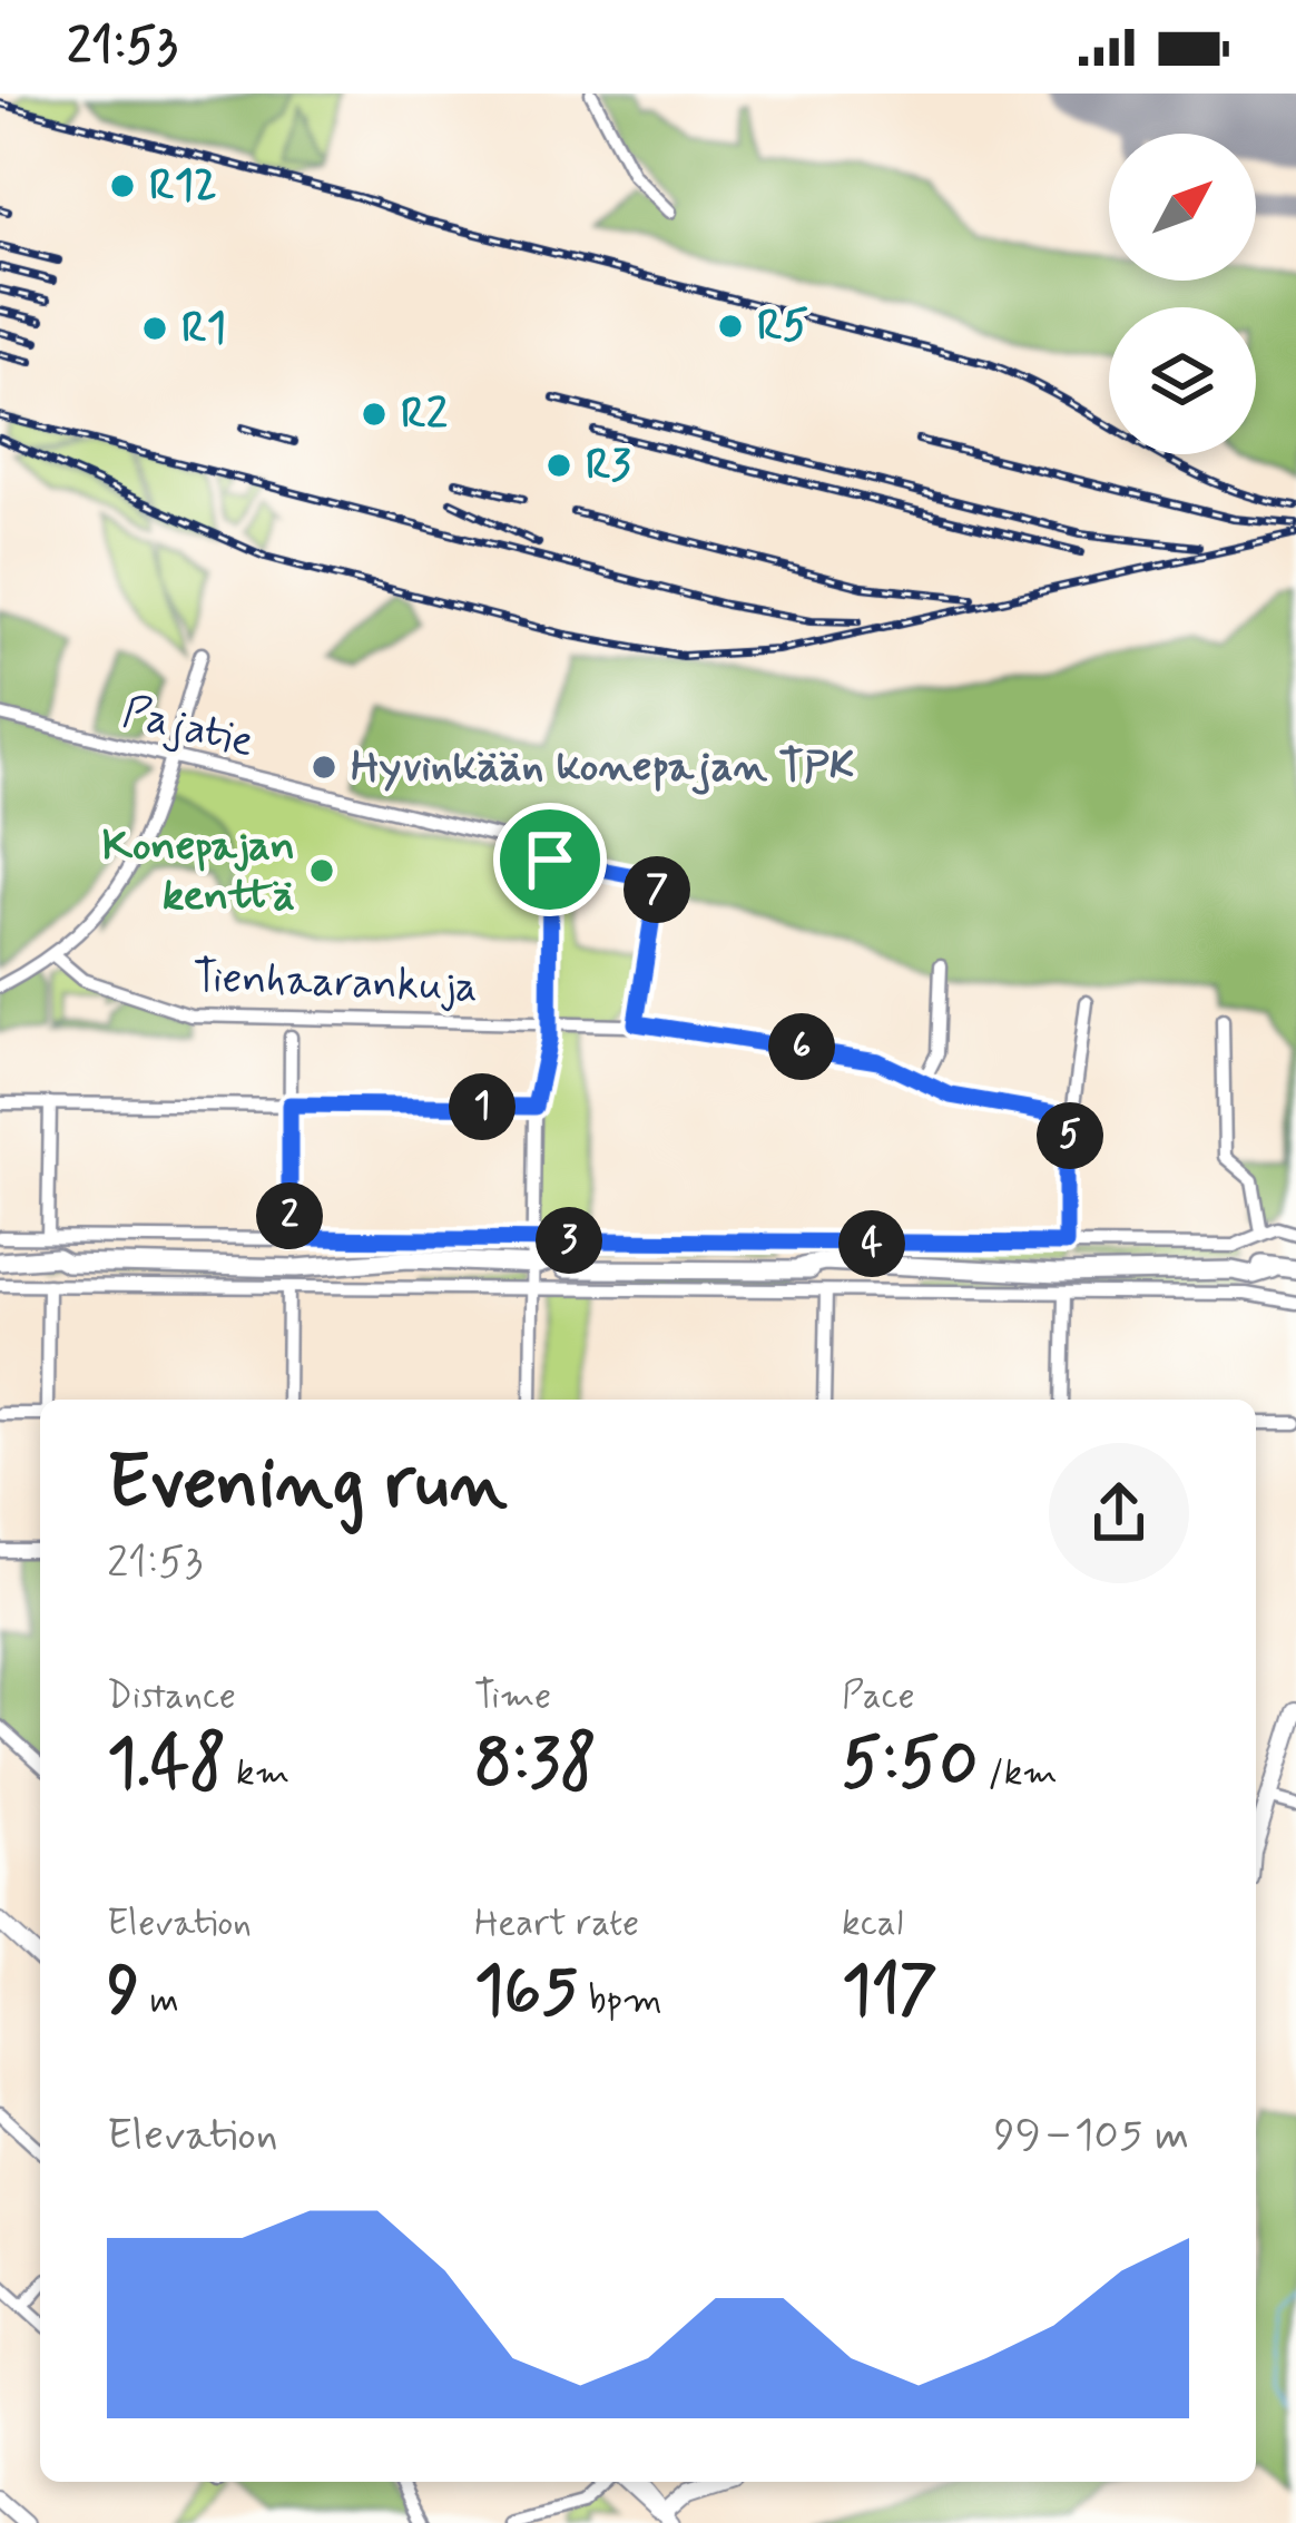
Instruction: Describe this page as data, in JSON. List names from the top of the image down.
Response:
{
  "streets": {
    "street": ["Pajatie", "Tienhaarankuja"]
  },
  "crossings": [
    ["Pajatie", "Tienhaarankuja"]
  ],
  "places": [
    "R12",
    "R5",
    "R1",
    "R2",
    "R3",
    "Hyvinkään konepajan TPK",
    "Konepajan kenttä"
  ],
  "north": "top right",
  "page": {
    "status": "21:53",
    "pins": [
      "7",
      "6",
      "1",
      "5",
      "2",
      "3",
      "4"
    ],
    "heading": ["Evening run", "21:53"],
    "stats": [
      ["Distance", "1.48 km"],
      ["Time", "8:38"],
      ["Pace", "5:50 /km"],
      ["Elevation", "9 m"],
      ["Heart rate", "165 bpm"],
      ["kcal", "117"]
    ],
    "chart": ["Elevation", "99–105 m"]
  }
}
